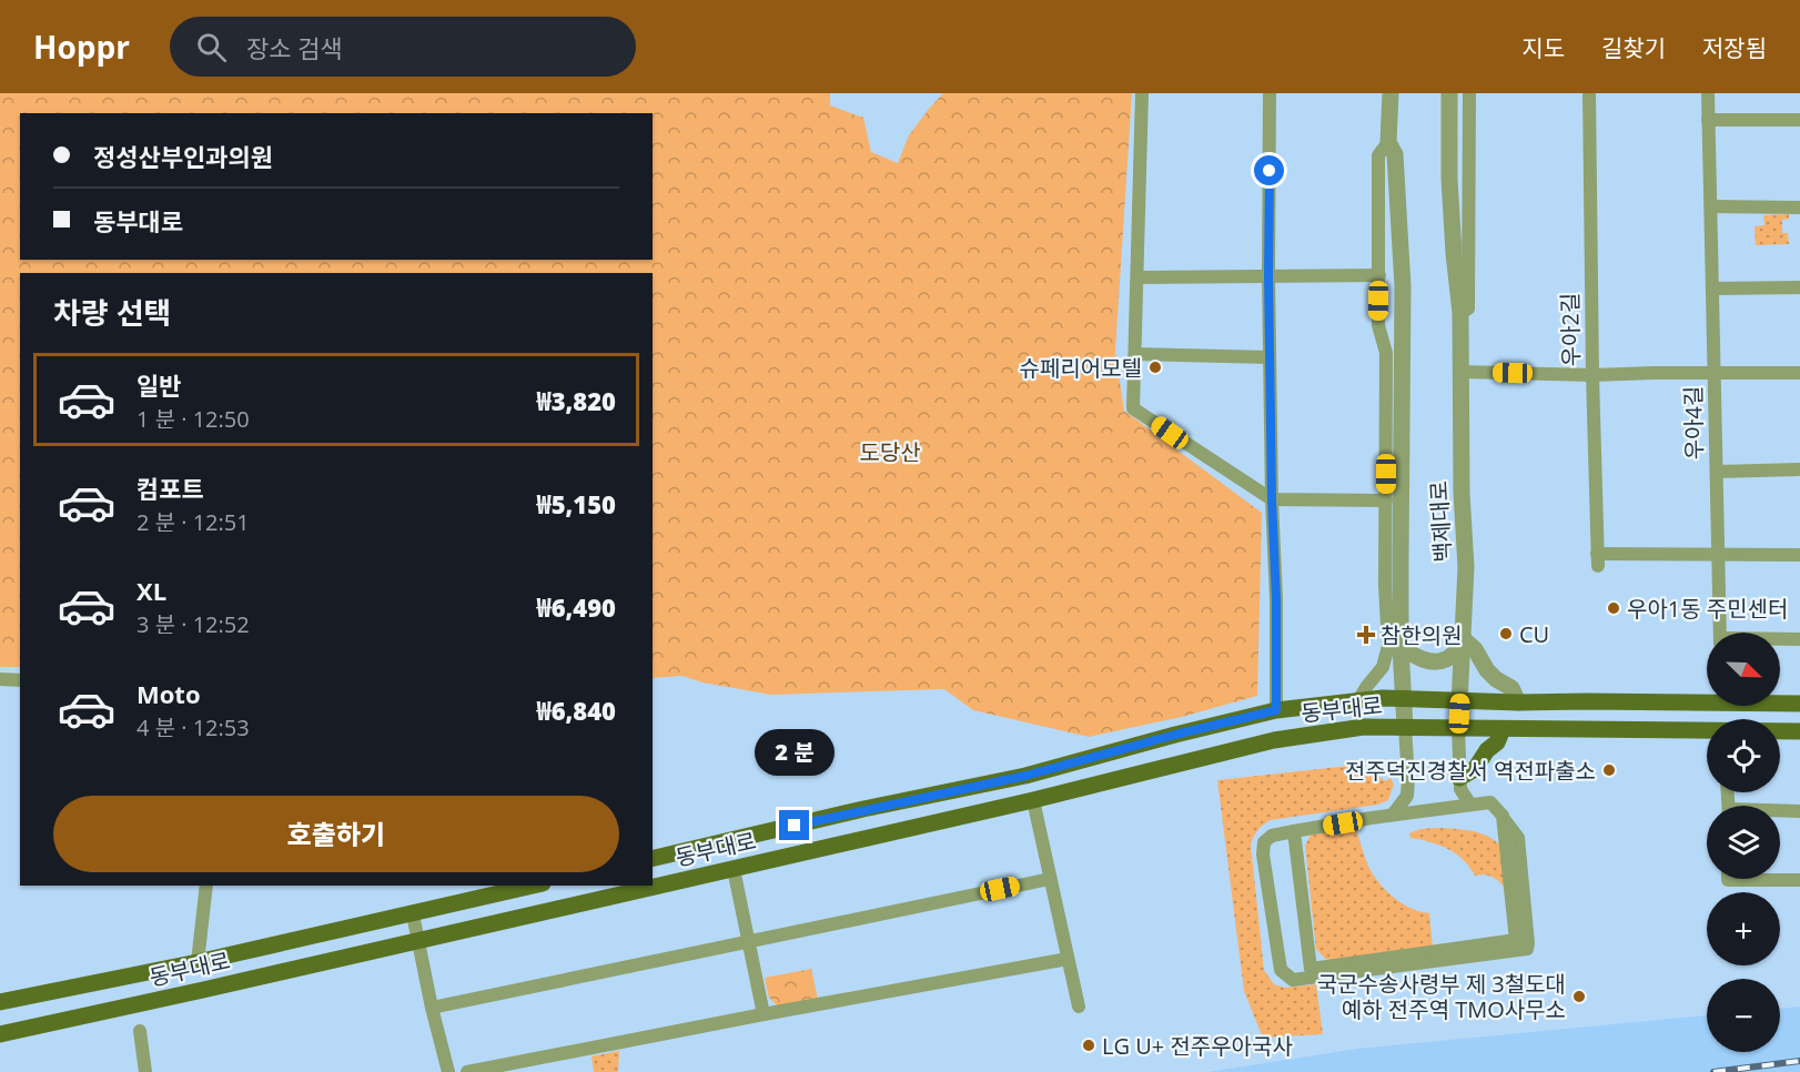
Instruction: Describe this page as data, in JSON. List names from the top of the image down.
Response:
{
  "streets": {
    "main road": ["동부대로"],
    "street": ["우아2길", "우아4길", "백제대로"]
  },
  "crossings": [
    ["우아2길", "우아4길"],
    ["백제대로", "동부대로"]
  ],
  "parks": ["도당산"],
  "places": {
    "other": [
      "슈페리어모텔",
      "우아1동 주민센터",
      "CU",
      "전주덕진경찰서 역전파출소",
      "국군수송사령부 제 3철도대 예하 전주역 TMO사무소",
      "LG U+ 전주우아국사"
    ],
    "health": ["참한의원"]
  },
  "north": "bottom right",
  "page": {
    "header": "Hoppr",
    "search": "장소 검색",
    "nav": ["지도", "길찾기", "저장됨"],
    "banner": ["정성산부인과의원", "동부대로"],
    "heading": "차량 선택",
    "list": [
      {
        "name": "일반",
        "note": "1 분 · 12:50",
        "value": "₩3,820"
      },
      {
        "name": "컴포트",
        "note": "2 분 · 12:51",
        "value": "₩5,150"
      },
      {
        "name": "XL",
        "note": "3 분 · 12:52",
        "value": "₩6,490"
      },
      {
        "name": "Moto",
        "note": "4 분 · 12:53",
        "value": "₩6,840"
      }
    ],
    "map_buttons": ["+", "−"],
    "bubble": "2 분",
    "buttons": "호출하기"
  }
}
